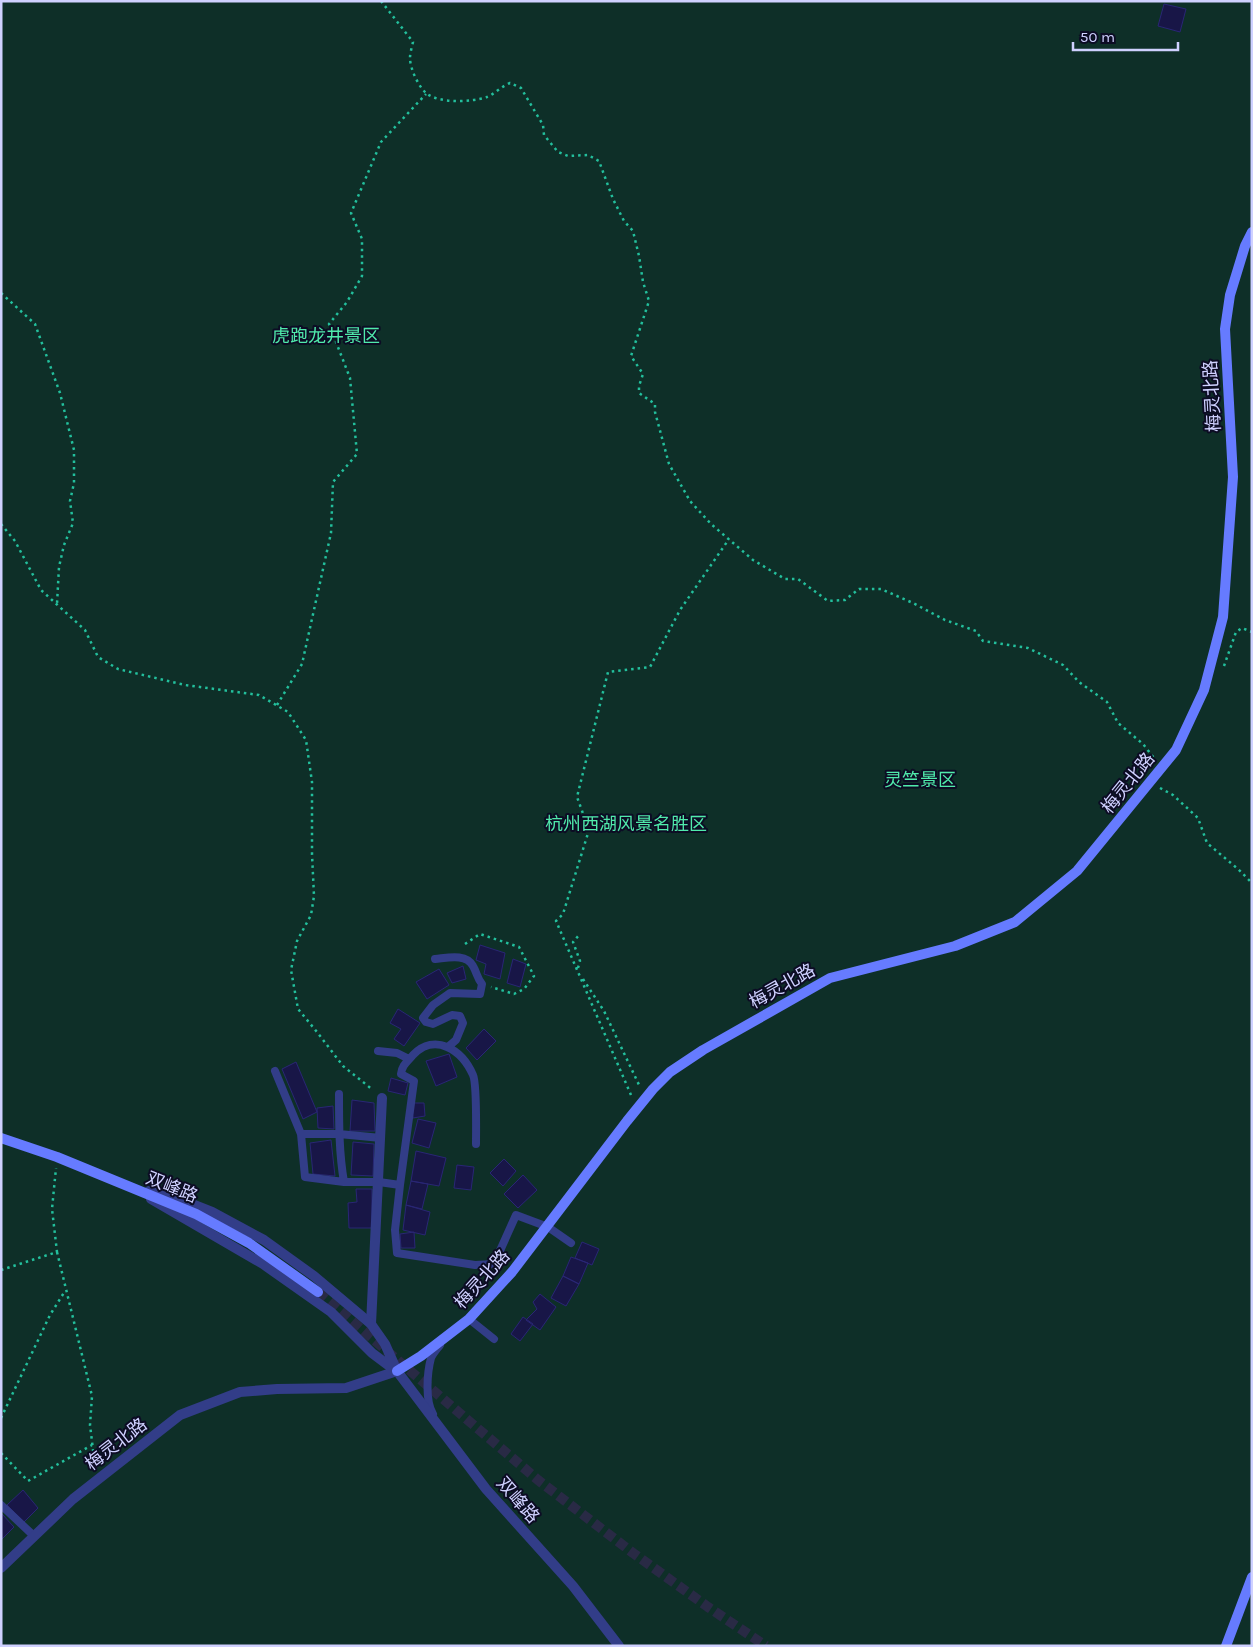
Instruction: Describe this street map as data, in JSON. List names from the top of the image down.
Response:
{
  "streets": {
    "main road": ["梅灵北路", "双峰路"]
  },
  "crossings": [
    ["梅灵北路", "双峰路"]
  ],
  "parks": ["虎跑龙井景区", "灵竺景区", "杭州西湖风景名胜区"],
  "scale_bar": "50 m"
}
